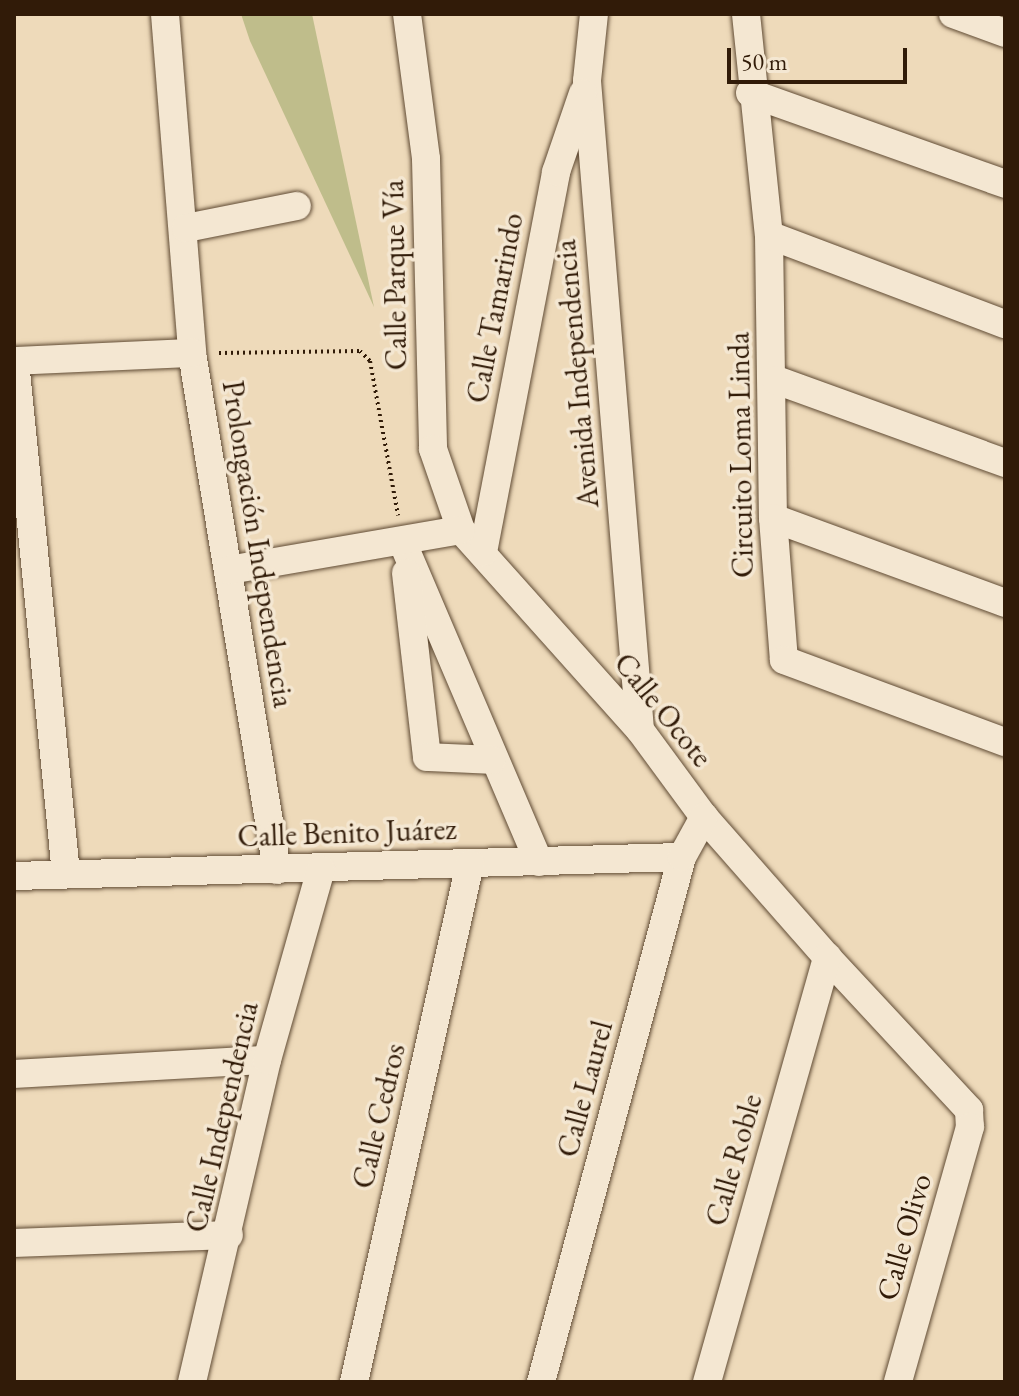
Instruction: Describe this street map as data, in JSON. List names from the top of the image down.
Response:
{
  "streets": {
    "street": [
      "Calle Parque Vía",
      "Calle Tamarindo",
      "Avenida Independencia",
      "Circuito Loma Linda",
      "Prolongación Independencia",
      "Calle Ocote",
      "Calle Benito Juárez",
      "Calle Laurel",
      "Calle Cedros",
      "Calle Independencia",
      "Calle Roble",
      "Calle Olivo"
    ]
  },
  "crossings": [
    ["Calle Parque Vía", "Calle Ocote"],
    ["Calle Tamarindo", "Avenida Independencia"],
    ["Calle Tamarindo", "Calle Ocote"],
    ["Avenida Independencia", "Calle Ocote"],
    ["Prolongación Independencia", "Calle Benito Juárez"],
    ["Calle Ocote", "Calle Laurel"],
    ["Calle Ocote", "Calle Roble"],
    ["Calle Ocote", "Calle Olivo"],
    ["Calle Benito Juárez", "Calle Laurel"],
    ["Calle Benito Juárez", "Calle Cedros"],
    ["Calle Benito Juárez", "Calle Independencia"]
  ],
  "scale_bar": "50 m"
}
